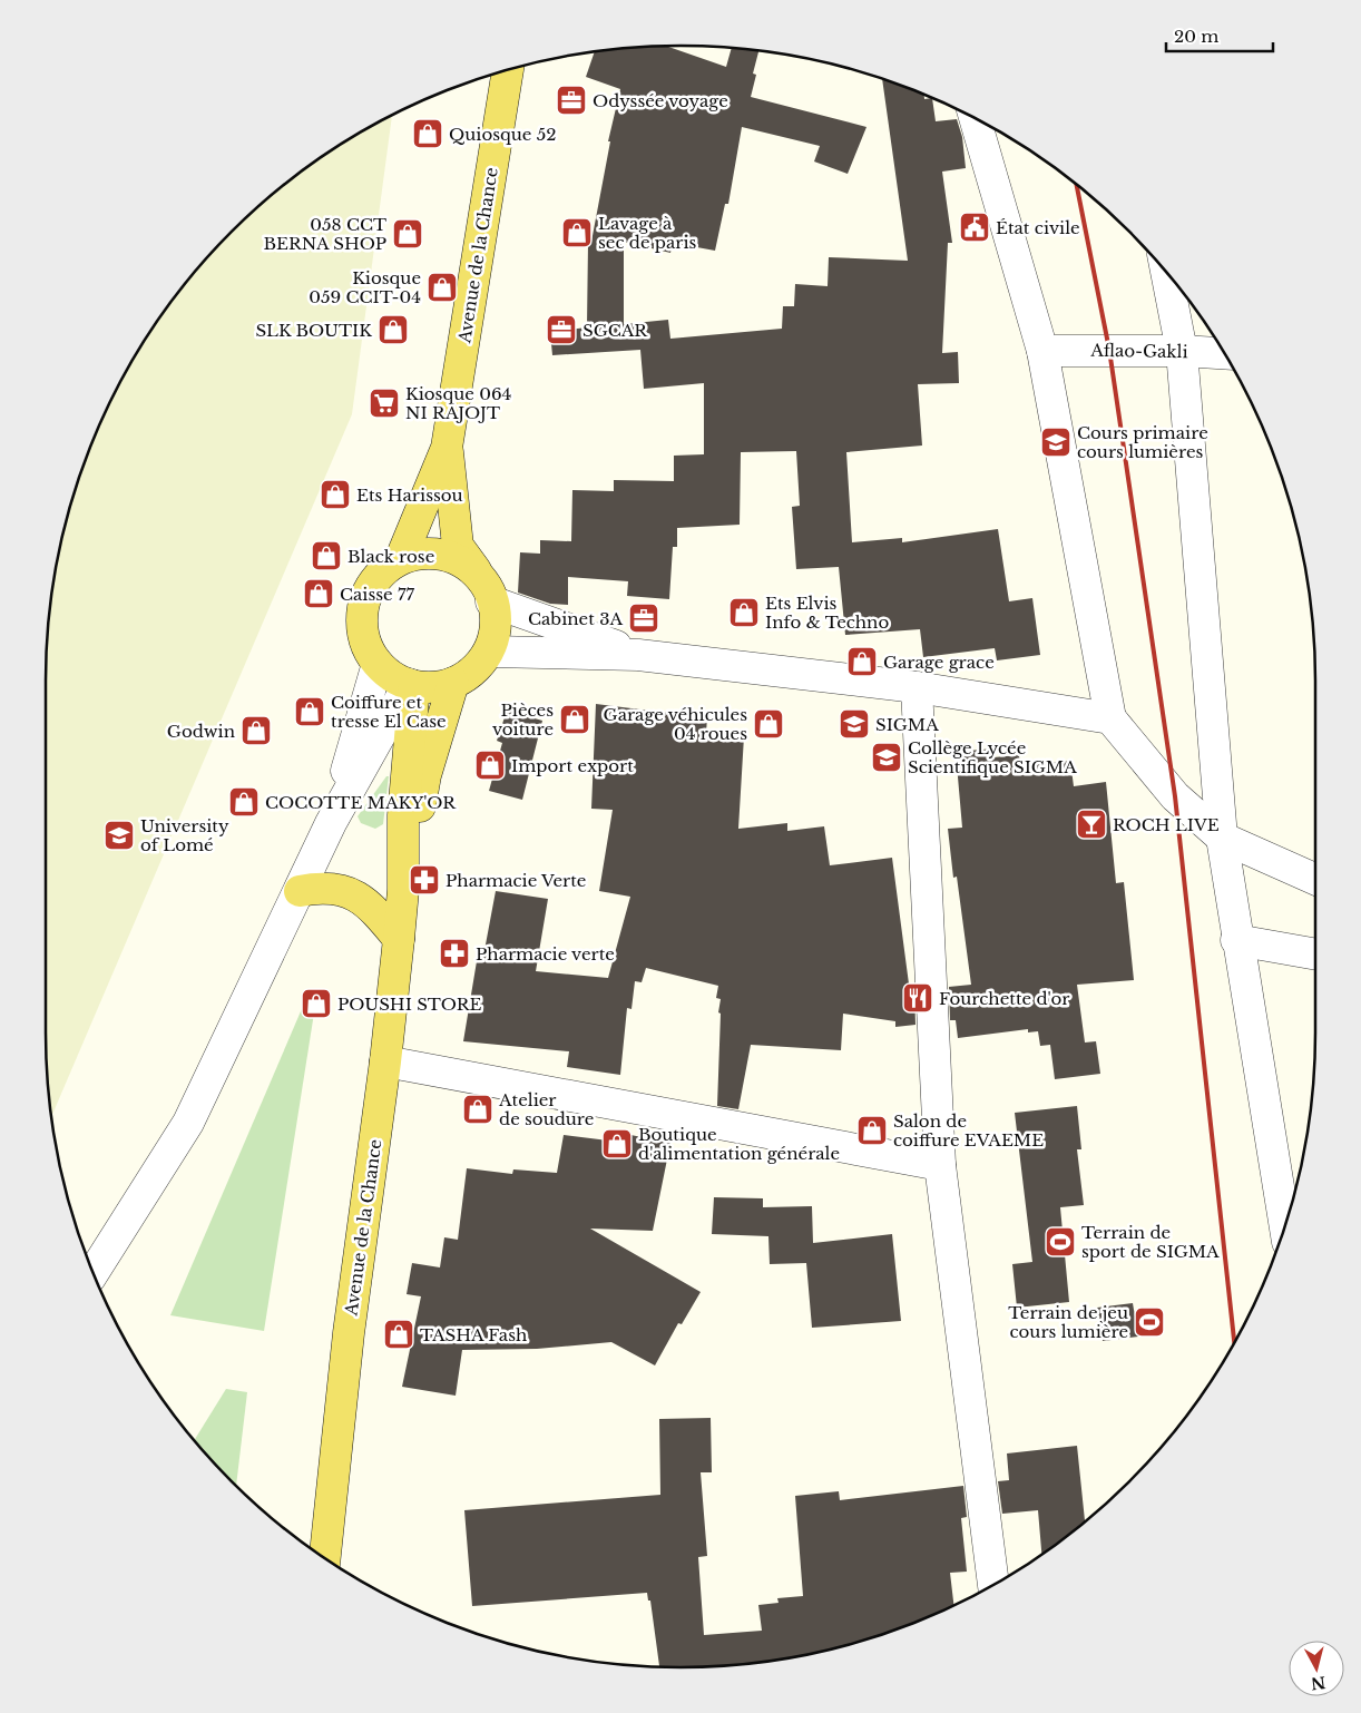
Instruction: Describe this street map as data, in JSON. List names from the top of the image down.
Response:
{
  "streets": {
    "main road": ["Avenue de la Chance"],
    "street": ["Aflao-Gakli"]
  },
  "places": {
    "office": ["Odyssée voyage", "SGCAR", "Cabinet 3A"],
    "shop": [
      "Quiosque 52",
      "Lavage à sec de paris",
      "058 CCT BERNA SHOP",
      "Kiosque 059 CCIT-04",
      "SLK BOUTIK",
      "Ets Harissou",
      "Black rose",
      "Caisse 77",
      "Ets Elvis Info & Techno",
      "Garage grace",
      "Coiffure et tresse El Case",
      "Pièces voiture",
      "Garage véhicules 04 roues",
      "Godwin",
      "Import export",
      "COCOTTE MAKY'OR",
      "POUSHI STORE",
      "Atelier de soudure",
      "Salon de coiffure EVAEME",
      "Boutique d'alimentation générale",
      "TASHA Fash"
    ],
    "public building": ["État civile"],
    "supermarket": ["Kiosque 064 NI RAJOJT"],
    "school or university": [
      "Cours primaire cours lumières",
      "SIGMA",
      "Collège Lycée Scientifique SIGMA",
      "University of Lomé"
    ],
    "bar": ["ROCH LIVE"],
    "pharmacy": ["Pharmacie Verte", "Pharmacie verte"],
    "restaurant": ["Fourchette d'or"],
    "sports": ["Terrain de sport de SIGMA", "Terrain de jeu cours lumière"]
  },
  "scale_bar": "20 m",
  "north": "bottom"
}
